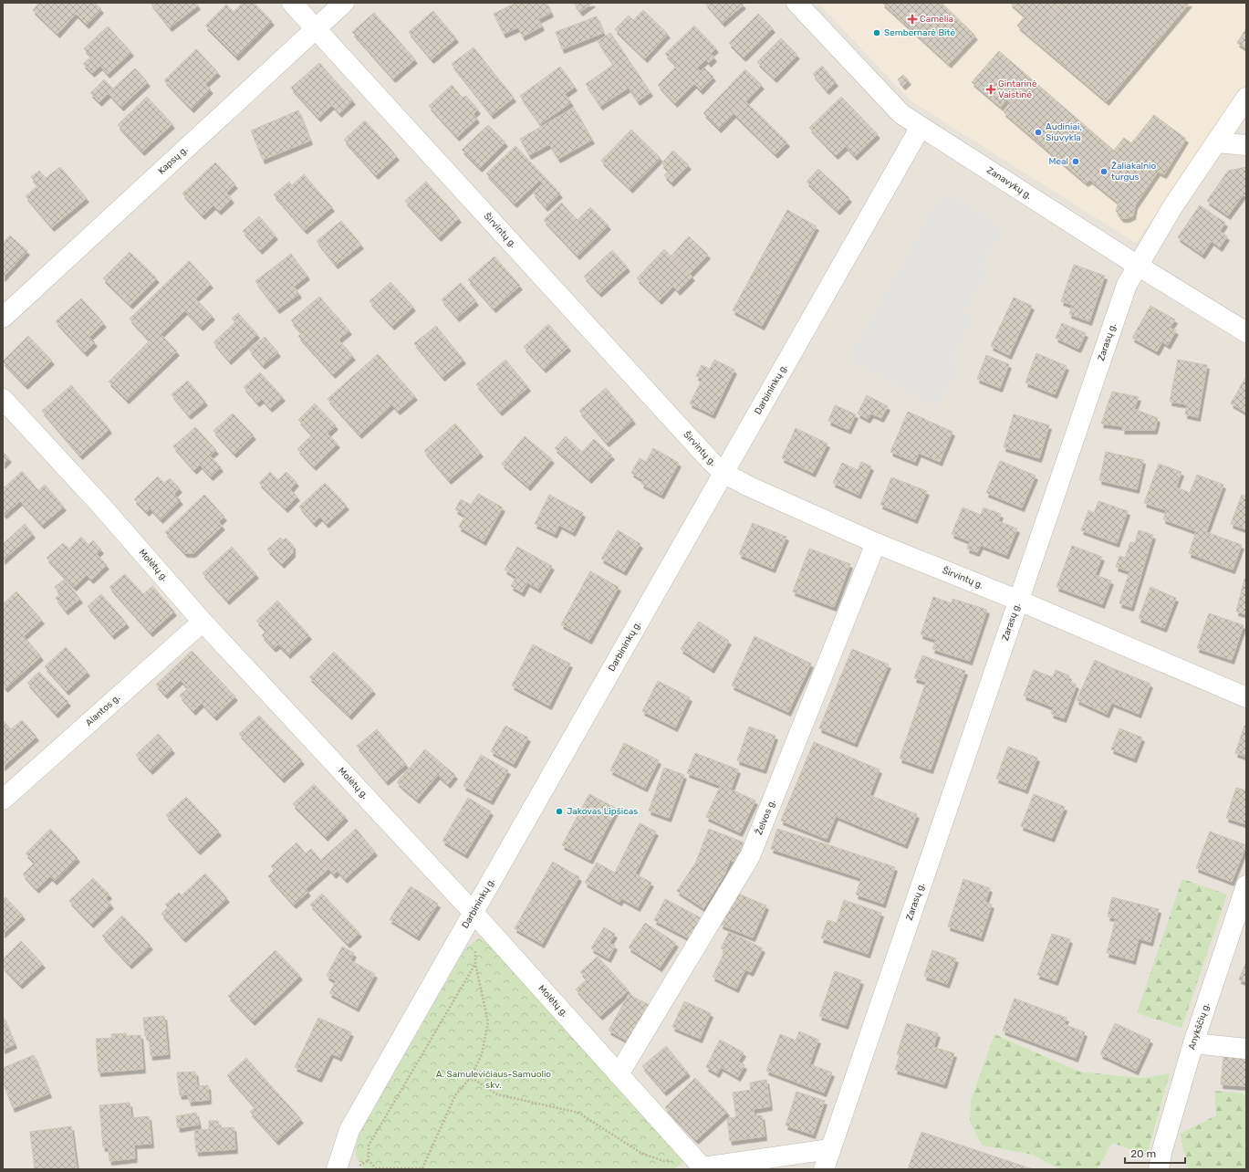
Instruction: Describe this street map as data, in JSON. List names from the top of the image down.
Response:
{
  "streets": {
    "street": [
      "Kapsų g.",
      "Zanavykų g.",
      "Širvintų g.",
      "Zarasų g.",
      "Darbininkų g.",
      "Molėtų g.",
      "Alantos g.",
      "Želvos g.",
      "Anykščių g."
    ]
  },
  "crossings": [
    ["Kapsų g.", "Širvintų g."],
    ["Zanavykų g.", "Zarasų g."],
    ["Zanavykų g.", "Darbininkų g."],
    ["Širvintų g.", "Zarasų g."],
    ["Širvintų g.", "Darbininkų g."],
    ["Širvintų g.", "Želvos g."],
    ["Darbininkų g.", "Molėtų g."],
    ["Molėtų g.", "Alantos g."],
    ["Molėtų g.", "Želvos g."]
  ],
  "parks": ["A. Samulevičiaus-Samuolio skv."],
  "places": {
    "health": ["Camelia", "Gintarinė Vaistinė"],
    "other": [
      "Sembernarė Bitė",
      "Audiniai, Siuvykla",
      "Meal",
      "Žaliakalnio turgus",
      "Jakovas Lipšicas"
    ]
  },
  "scale_bar": "20 m"
}
